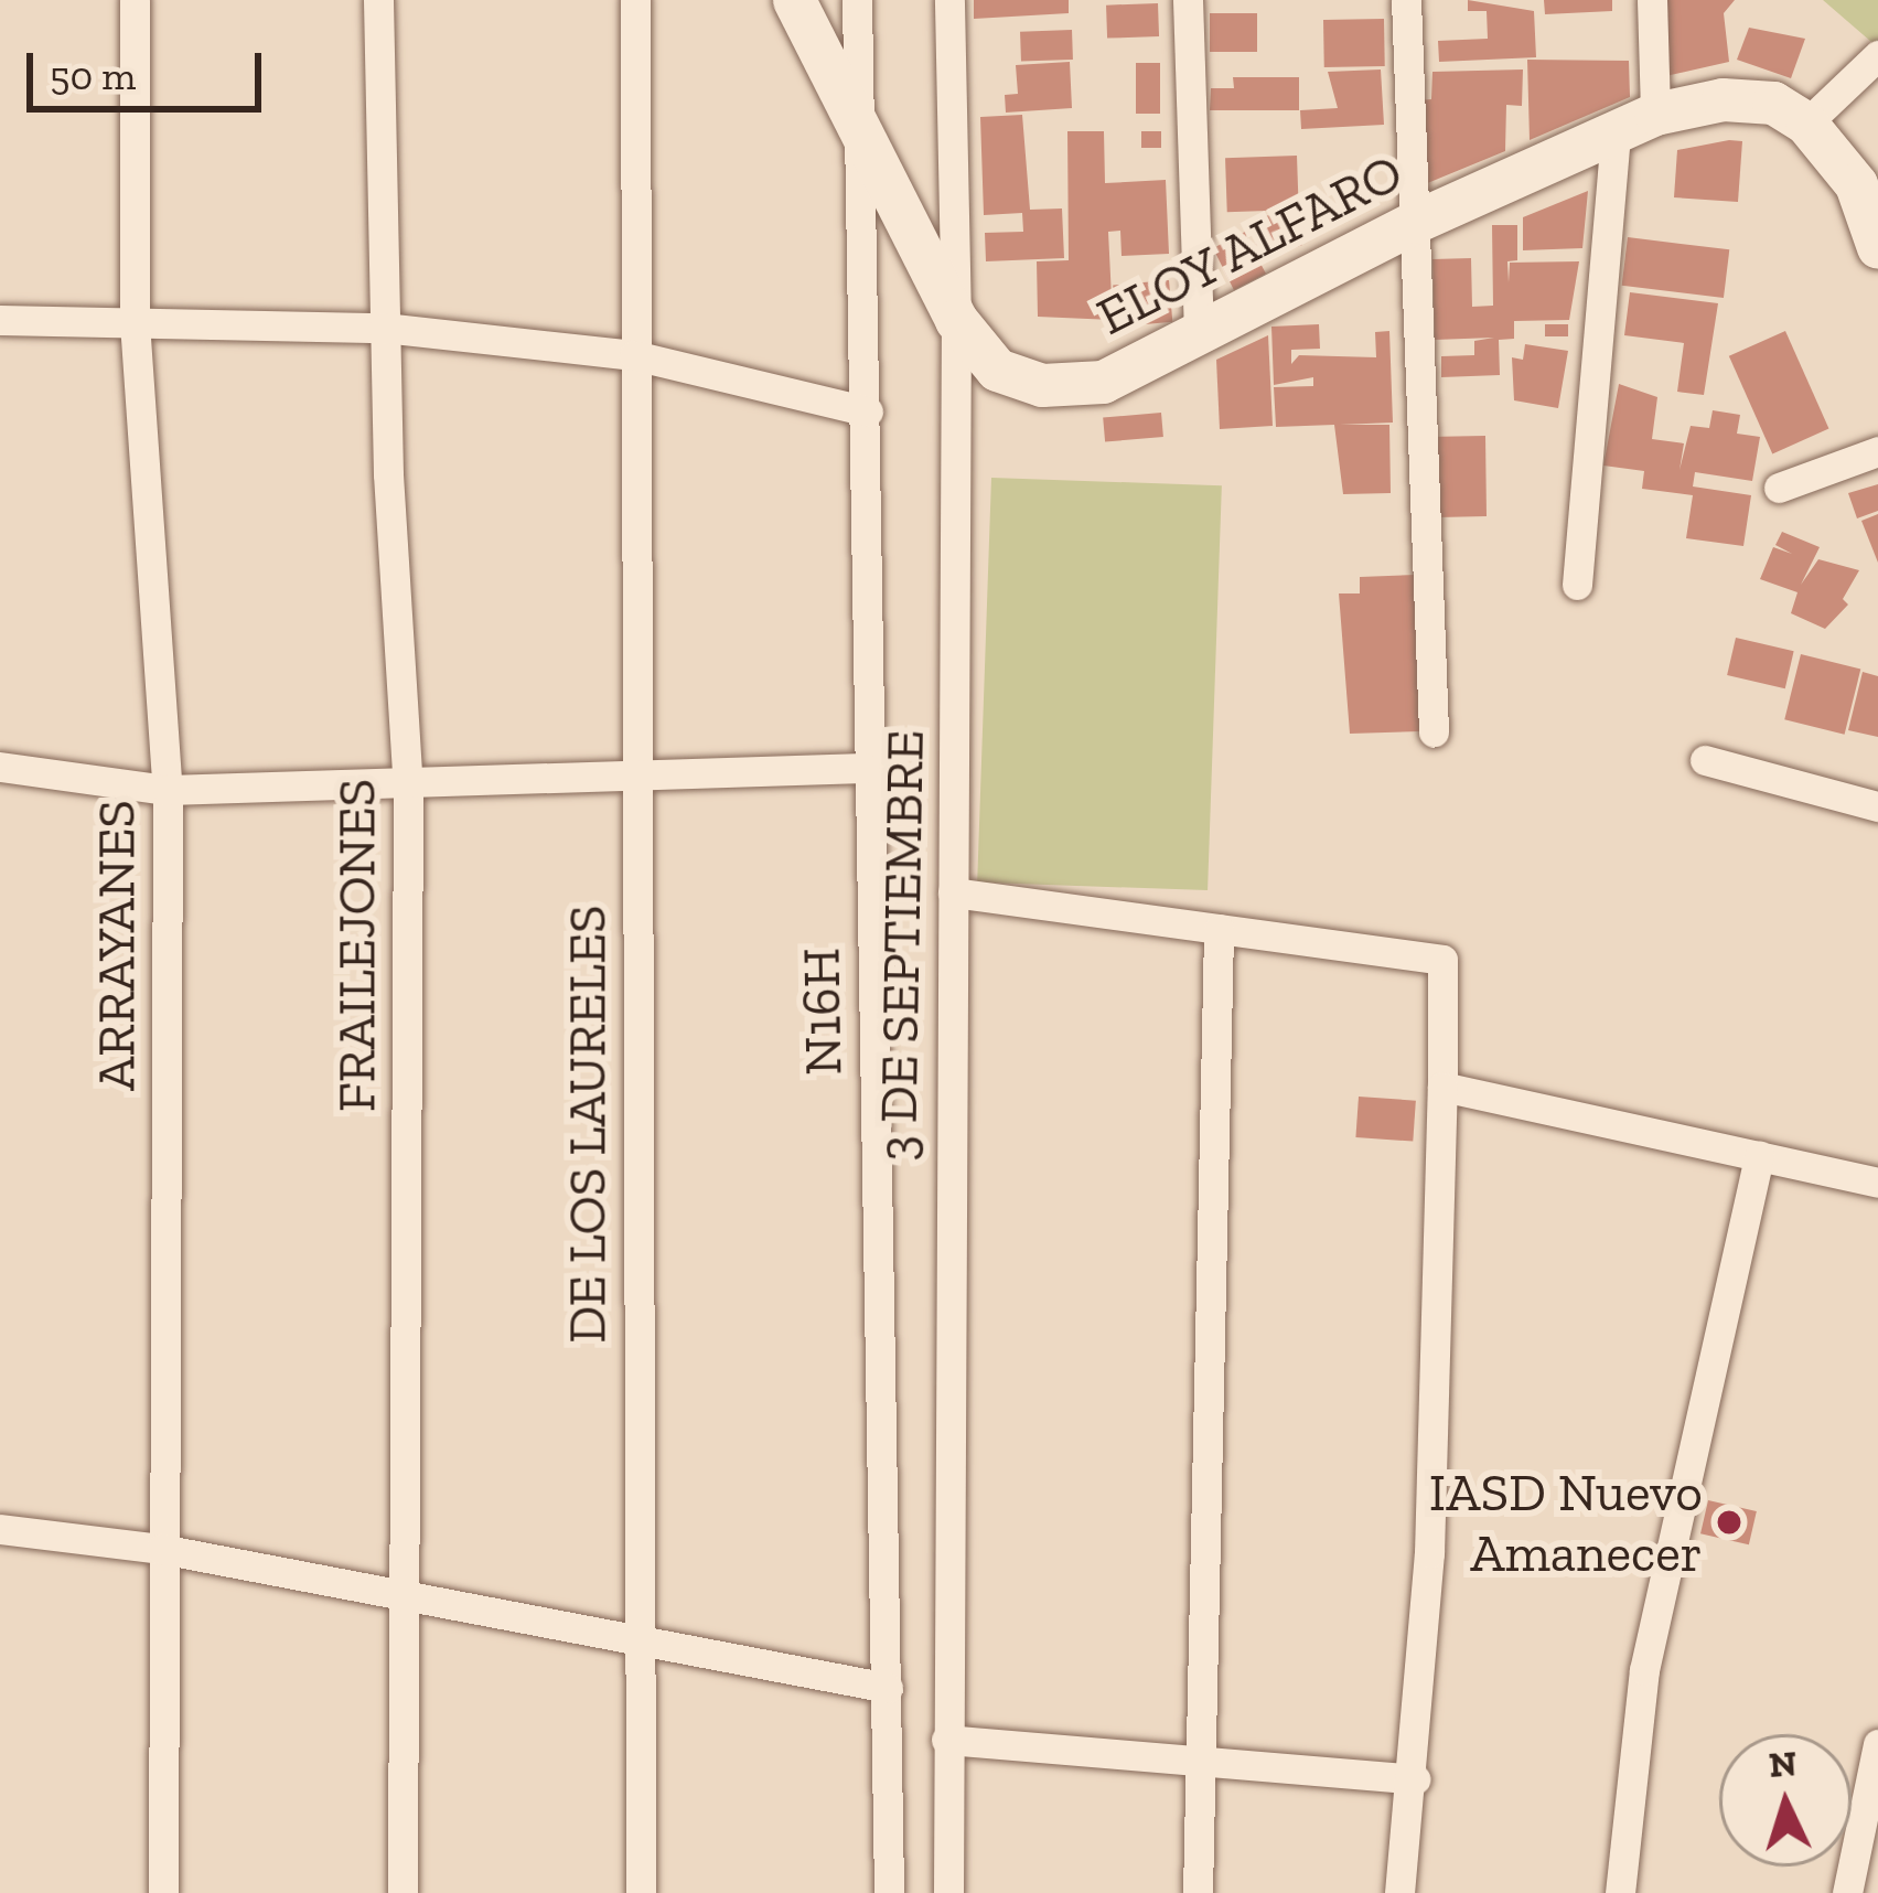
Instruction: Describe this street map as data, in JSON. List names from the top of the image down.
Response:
{
  "streets": {
    "street": [
      "ELOY ALFARO",
      "ARRAYANES",
      "FRAILEJONES",
      "3 DE SEPTIEMBRE",
      "N16H",
      "DE LOS LAURELES"
    ]
  },
  "crossings": [
    ["ELOY ALFARO", "3 DE SEPTIEMBRE"],
    ["ELOY ALFARO", "N16H"]
  ],
  "places": ["IASD Nuevo Amanecer"],
  "scale_bar": "50 m",
  "north": "top"
}
